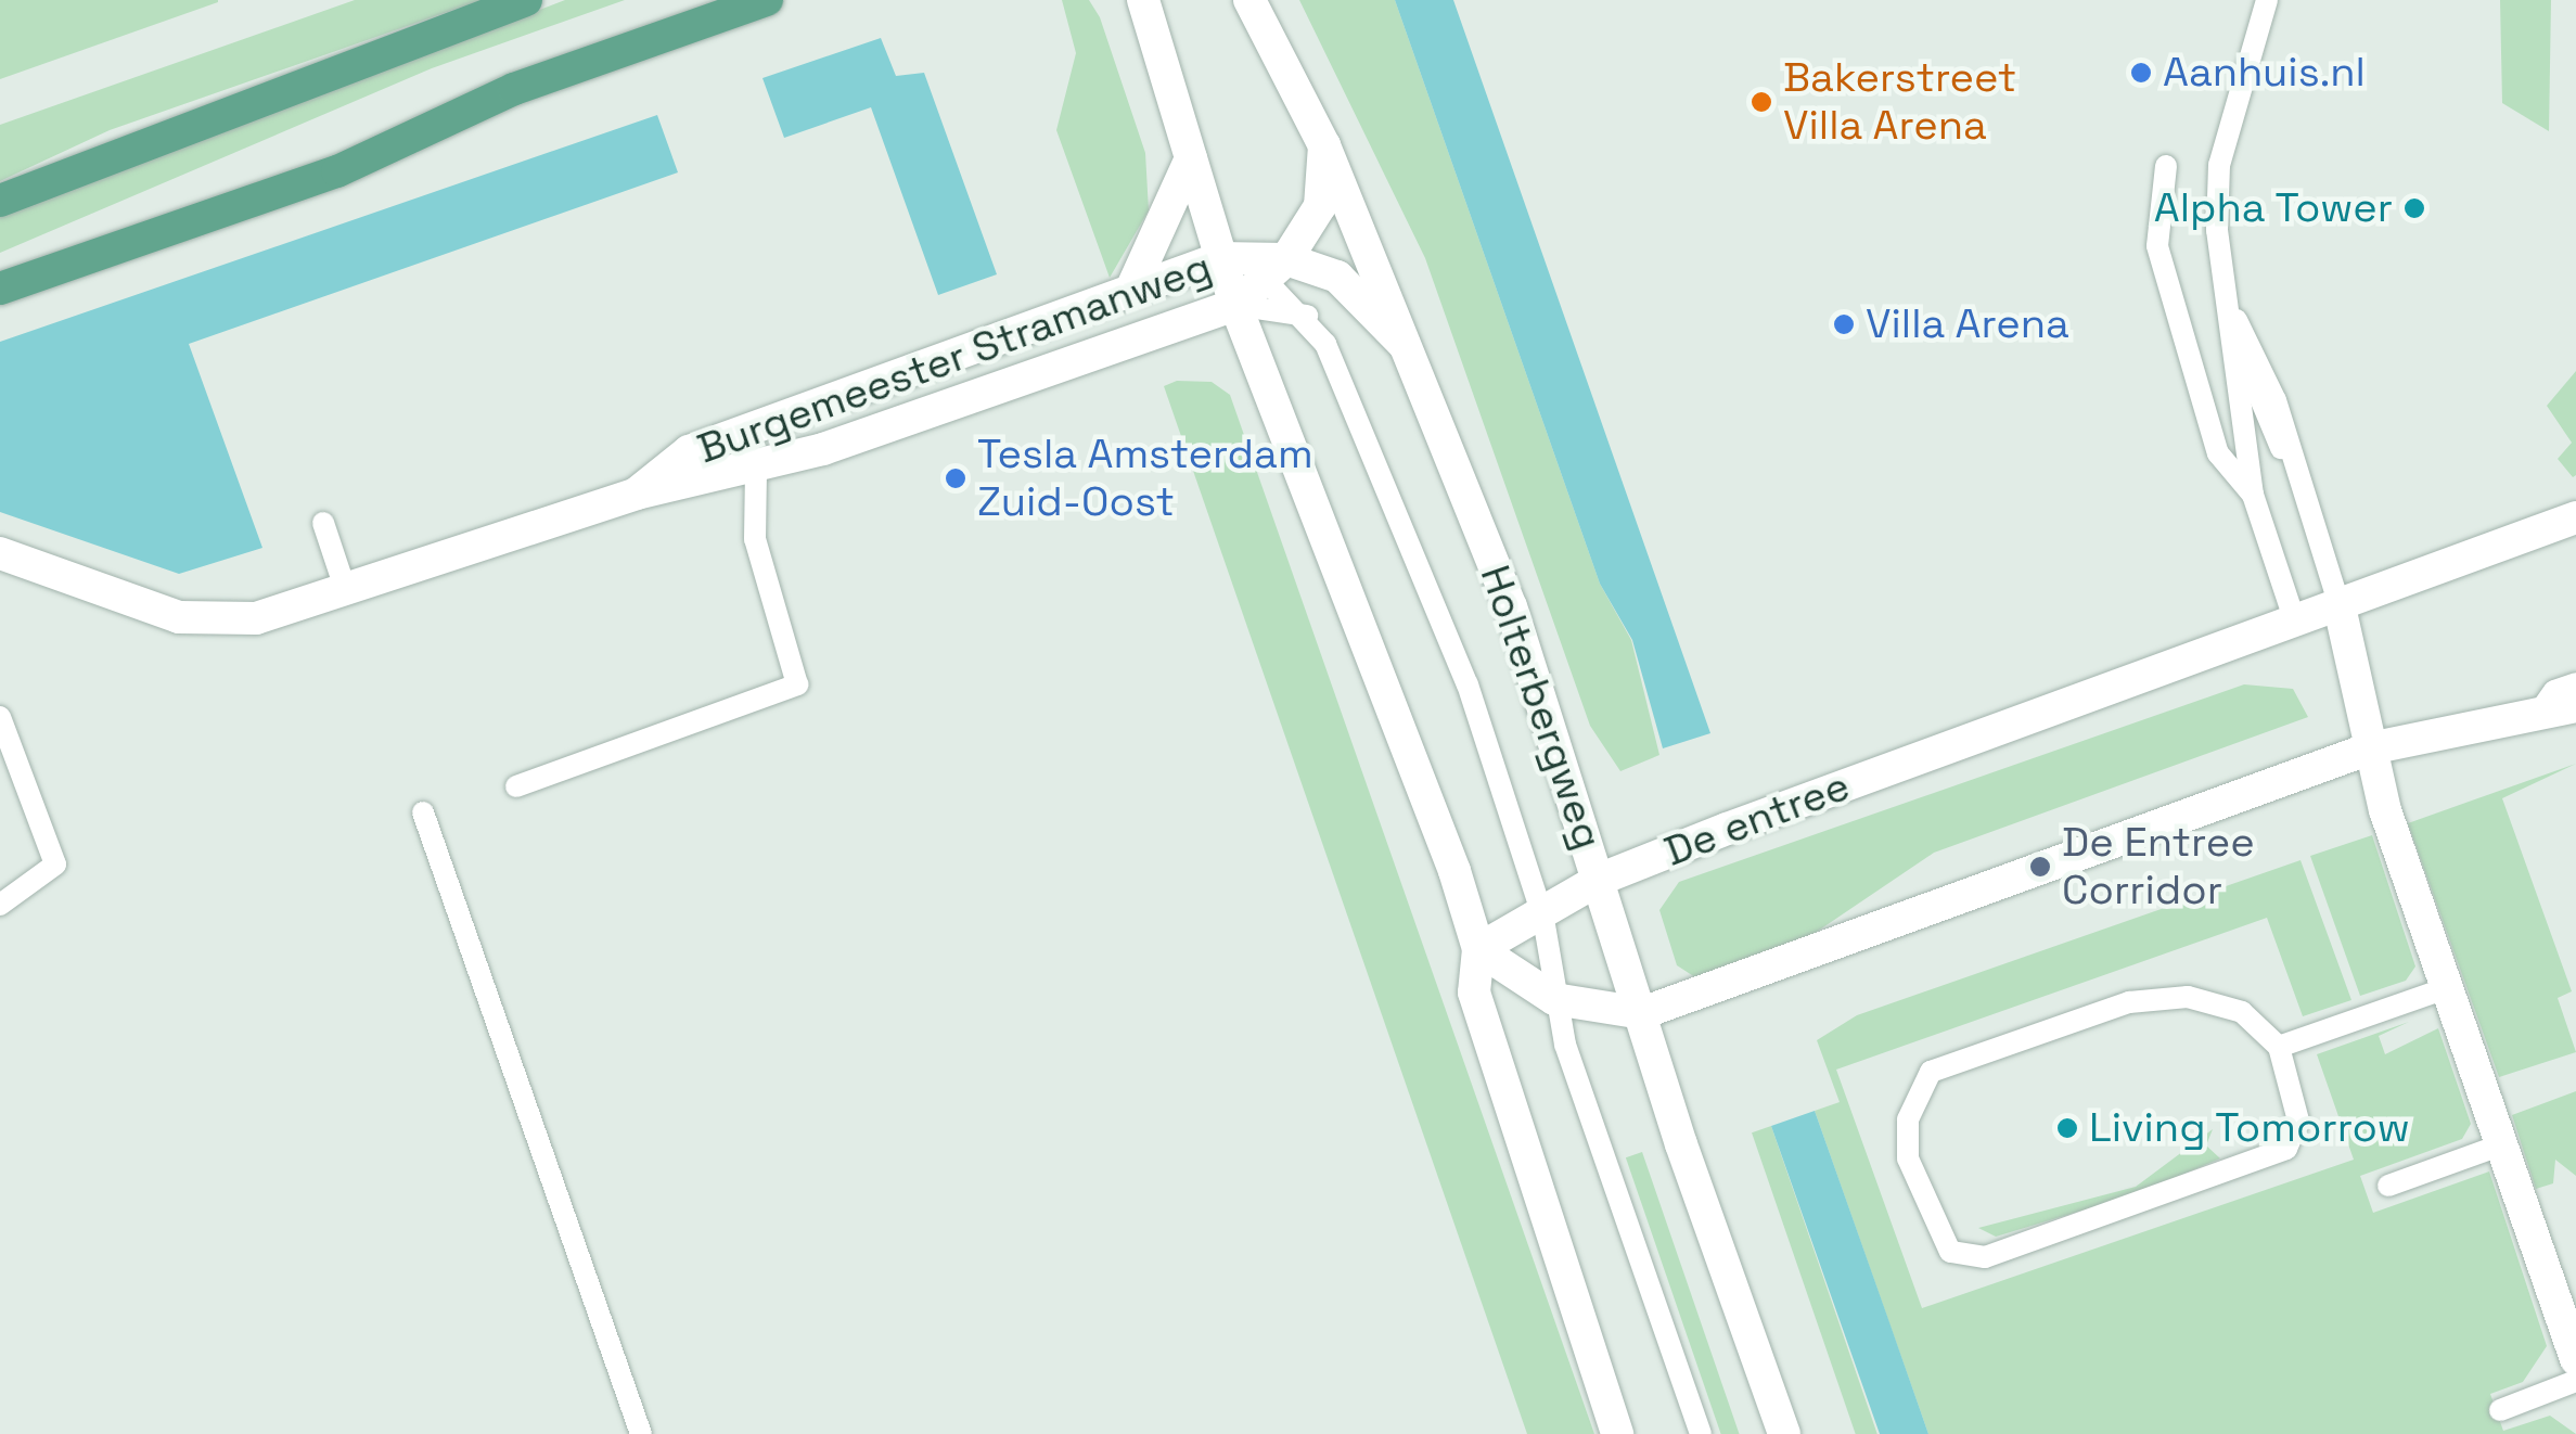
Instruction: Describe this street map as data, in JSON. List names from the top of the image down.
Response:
{
  "streets": {
    "street": ["Burgemeester Stramanweg", "Holterbergweg", "De entree"]
  },
  "crossings": [
    ["Burgemeester Stramanweg", "Holterbergweg"],
    ["Holterbergweg", "De entree"]
  ],
  "places": [
    "Aanhuis.nl",
    "Bakerstreet Villa Arena",
    "Alpha Tower",
    "Villa Arena",
    "Tesla Amsterdam Zuid-Oost",
    "De Entree Corridor",
    "Living Tomorrow"
  ]
}
